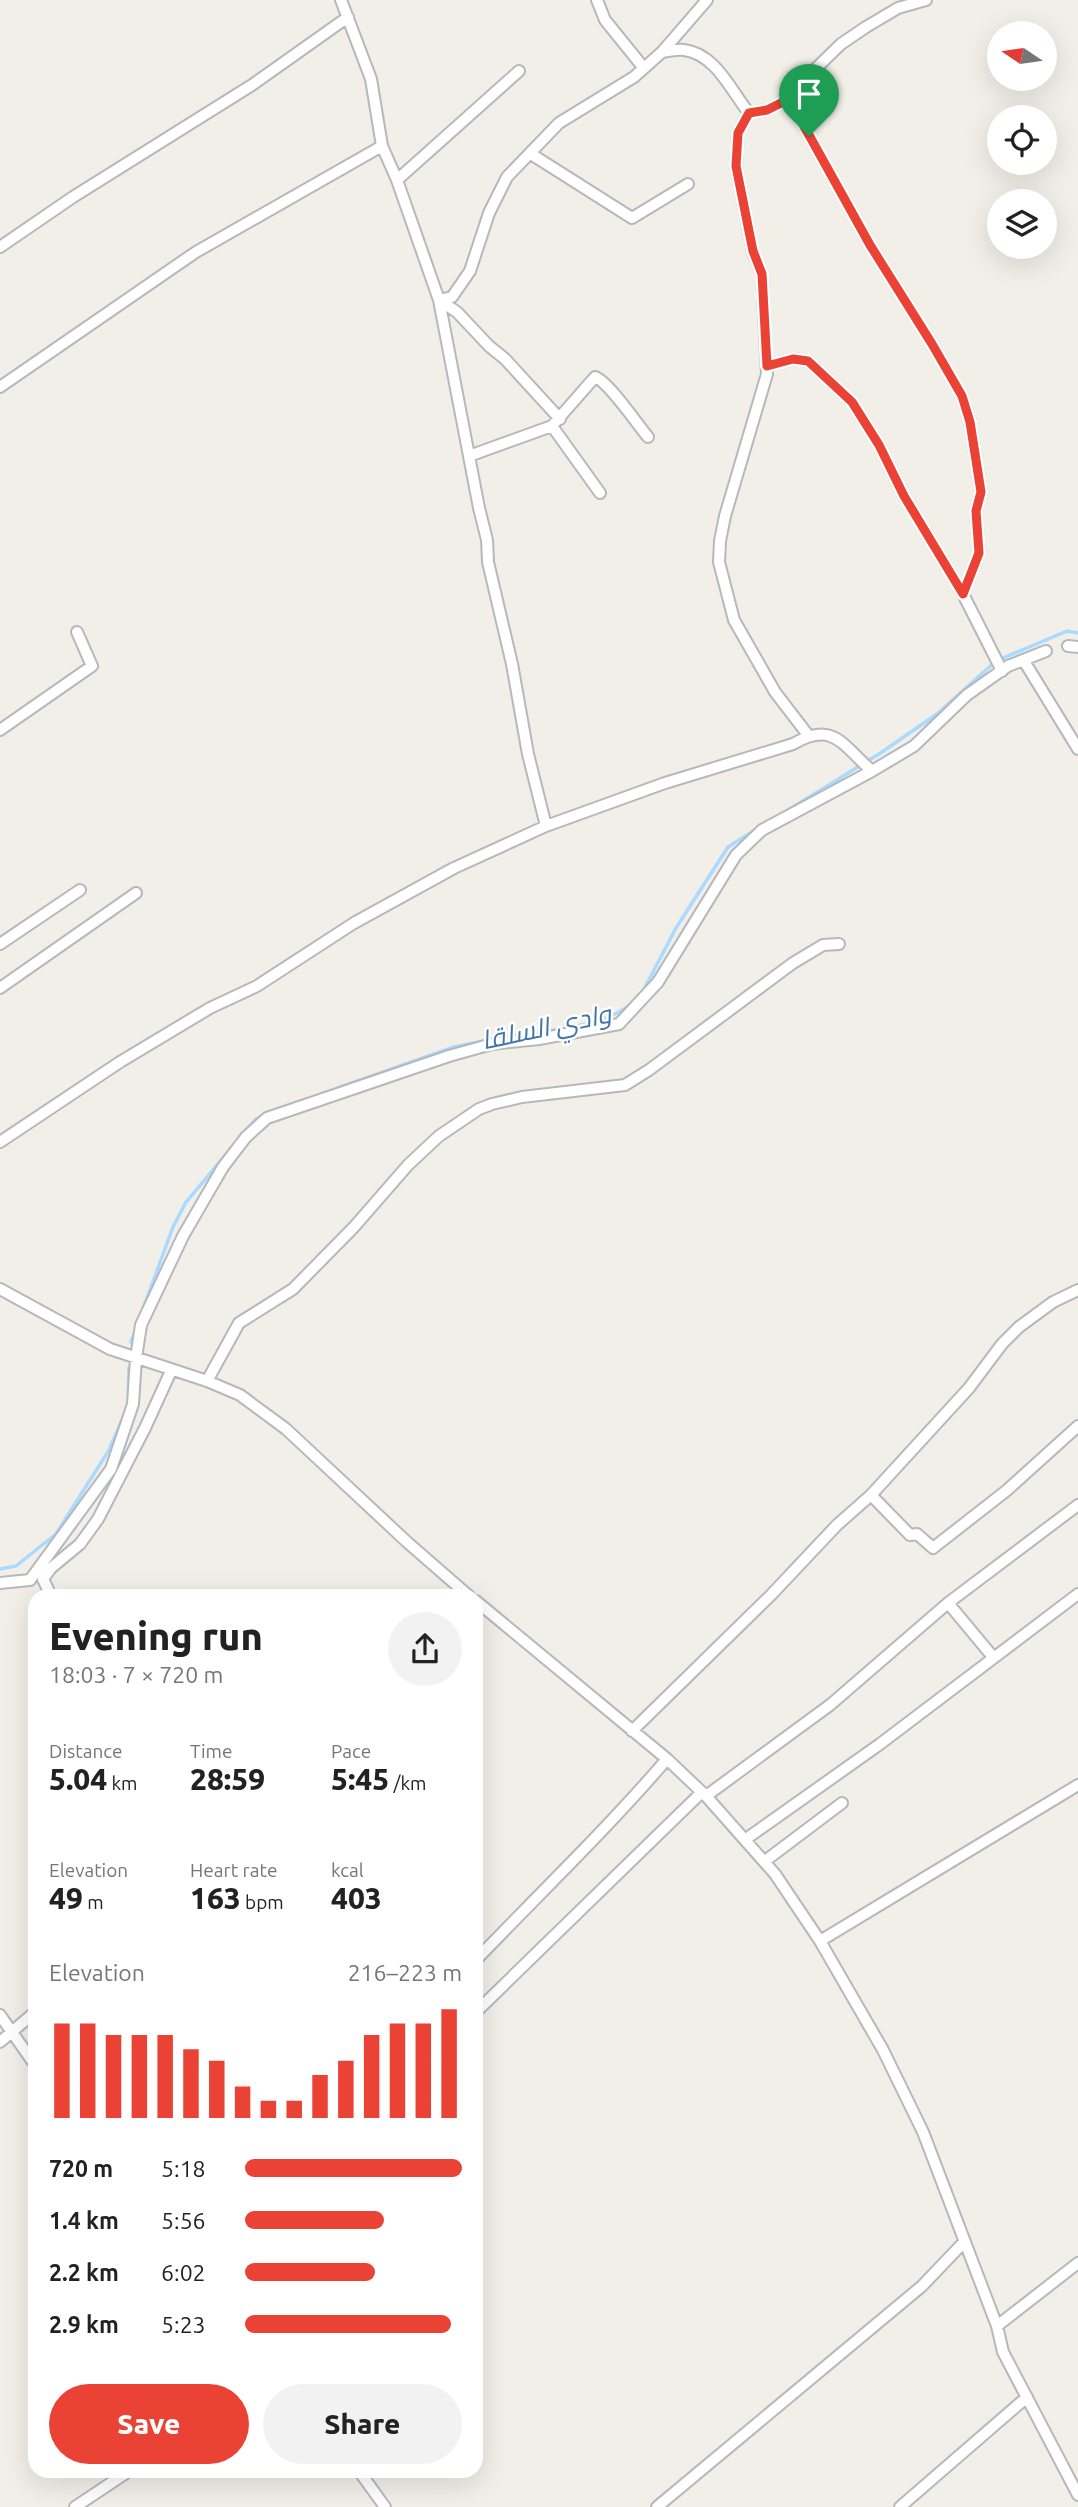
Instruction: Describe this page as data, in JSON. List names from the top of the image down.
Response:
{
  "water": ["وادي السلقا"],
  "north": "left",
  "page": {
    "heading": ["Evening run", "18:03 · 7 × 720 m"],
    "stats": [
      ["Distance", "5.04 km"],
      ["Time", "28:59"],
      ["Pace", "5:45 /km"],
      ["Elevation", "49 m"],
      ["Heart rate", "163 bpm"],
      ["kcal", "403"]
    ],
    "chart": ["Elevation", "216–223 m"],
    "list": [
      {
        "name": "720 m",
        "note": "5:18"
      },
      {
        "name": "1.4 km",
        "note": "5:56"
      },
      {
        "name": "2.2 km",
        "note": "6:02"
      },
      {
        "name": "2.9 km",
        "note": "5:23"
      }
    ],
    "buttons": ["Save", "Share"]
  }
}
